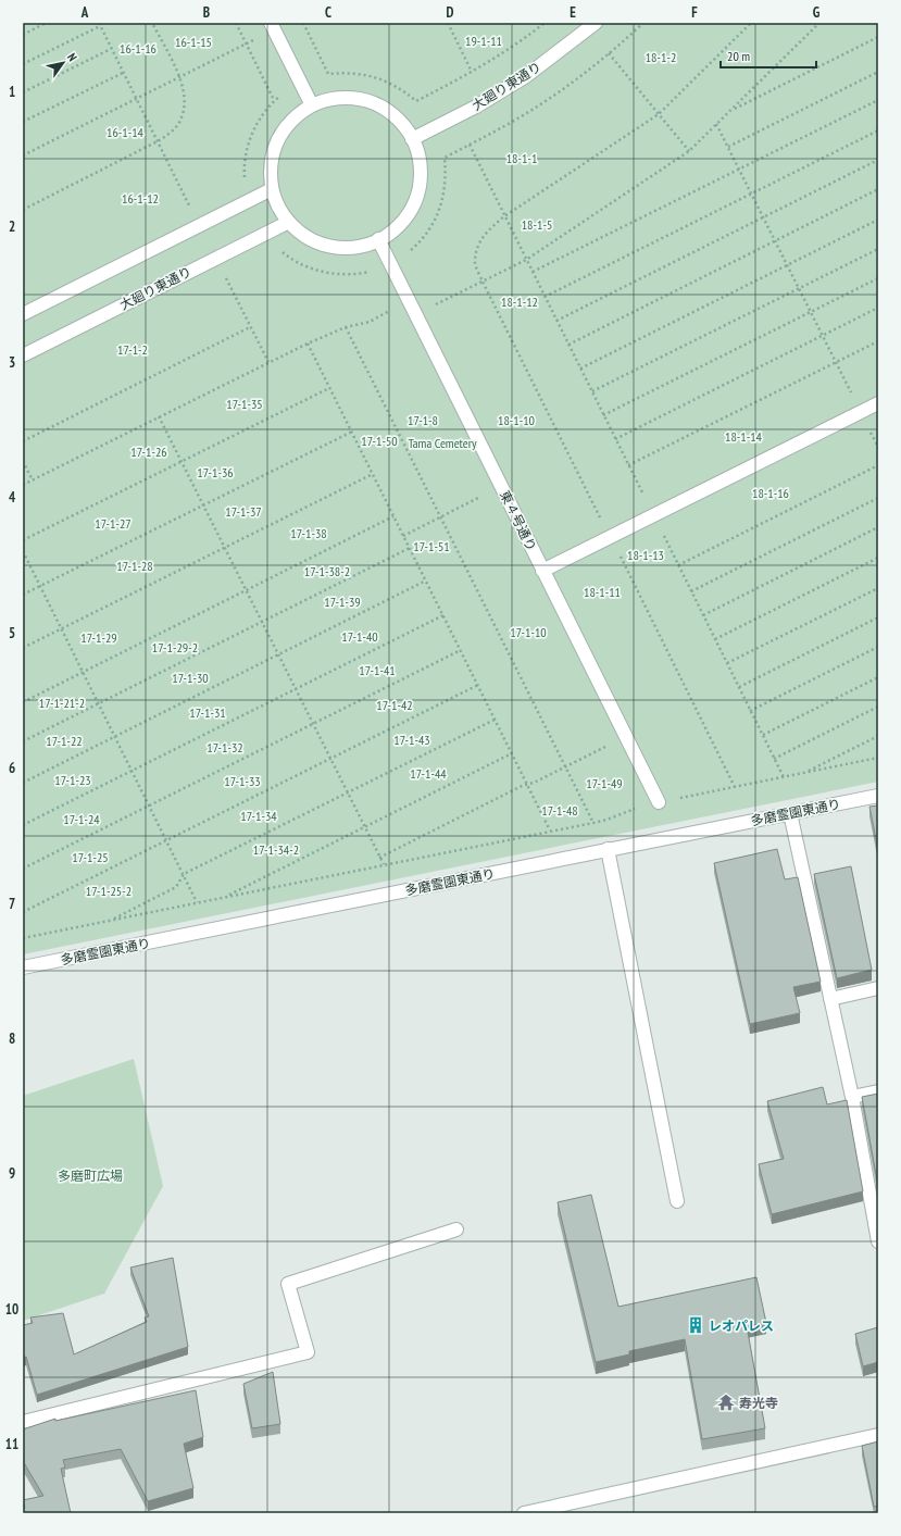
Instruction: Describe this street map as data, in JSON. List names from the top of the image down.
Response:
{
  "streets": {
    "street": ["大廻り東通り", "東４号通り", "多磨霊園東通り"]
  },
  "crossings": [
    ["大廻り東通り", "東４号通り"]
  ],
  "parks": [
    "19-1-11",
    "16-1-15",
    "16-1-16",
    "18-1-2",
    "16-1-14",
    "18-1-1",
    "16-1-12",
    "18-1-5",
    "18-1-12",
    "17-1-2",
    "17-1-35",
    "17-1-8",
    "18-1-10",
    "18-1-14",
    "17-1-50",
    "Tama Cemetery",
    "17-1-26",
    "17-1-36",
    "18-1-16",
    "17-1-37",
    "17-1-27",
    "17-1-38",
    "17-1-51",
    "18-1-13",
    "17-1-28",
    "17-1-38-2",
    "18-1-11",
    "17-1-39",
    "17-1-10",
    "17-1-40",
    "17-1-29",
    "17-1-29-2",
    "17-1-41",
    "17-1-30",
    "17-1-21-2",
    "17-1-42",
    "17-1-31",
    "17-1-43",
    "17-1-22",
    "17-1-32",
    "17-1-44",
    "17-1-23",
    "17-1-33",
    "17-1-49",
    "17-1-48",
    "17-1-34",
    "17-1-24",
    "17-1-34-2",
    "17-1-25",
    "17-1-25-2",
    "多磨町広場"
  ],
  "places": {
    "building": ["レオパレス"],
    "temple": ["寿光寺"]
  },
  "scale_bar": "20 m",
  "north": "top right",
  "grid": {
    "columns": [
      "A",
      "B",
      "C",
      "D",
      "E",
      "F",
      "G"
    ],
    "rows": [
      "1",
      "2",
      "3",
      "4",
      "5",
      "6",
      "7",
      "8",
      "9",
      "10",
      "11"
    ]
  }
}
